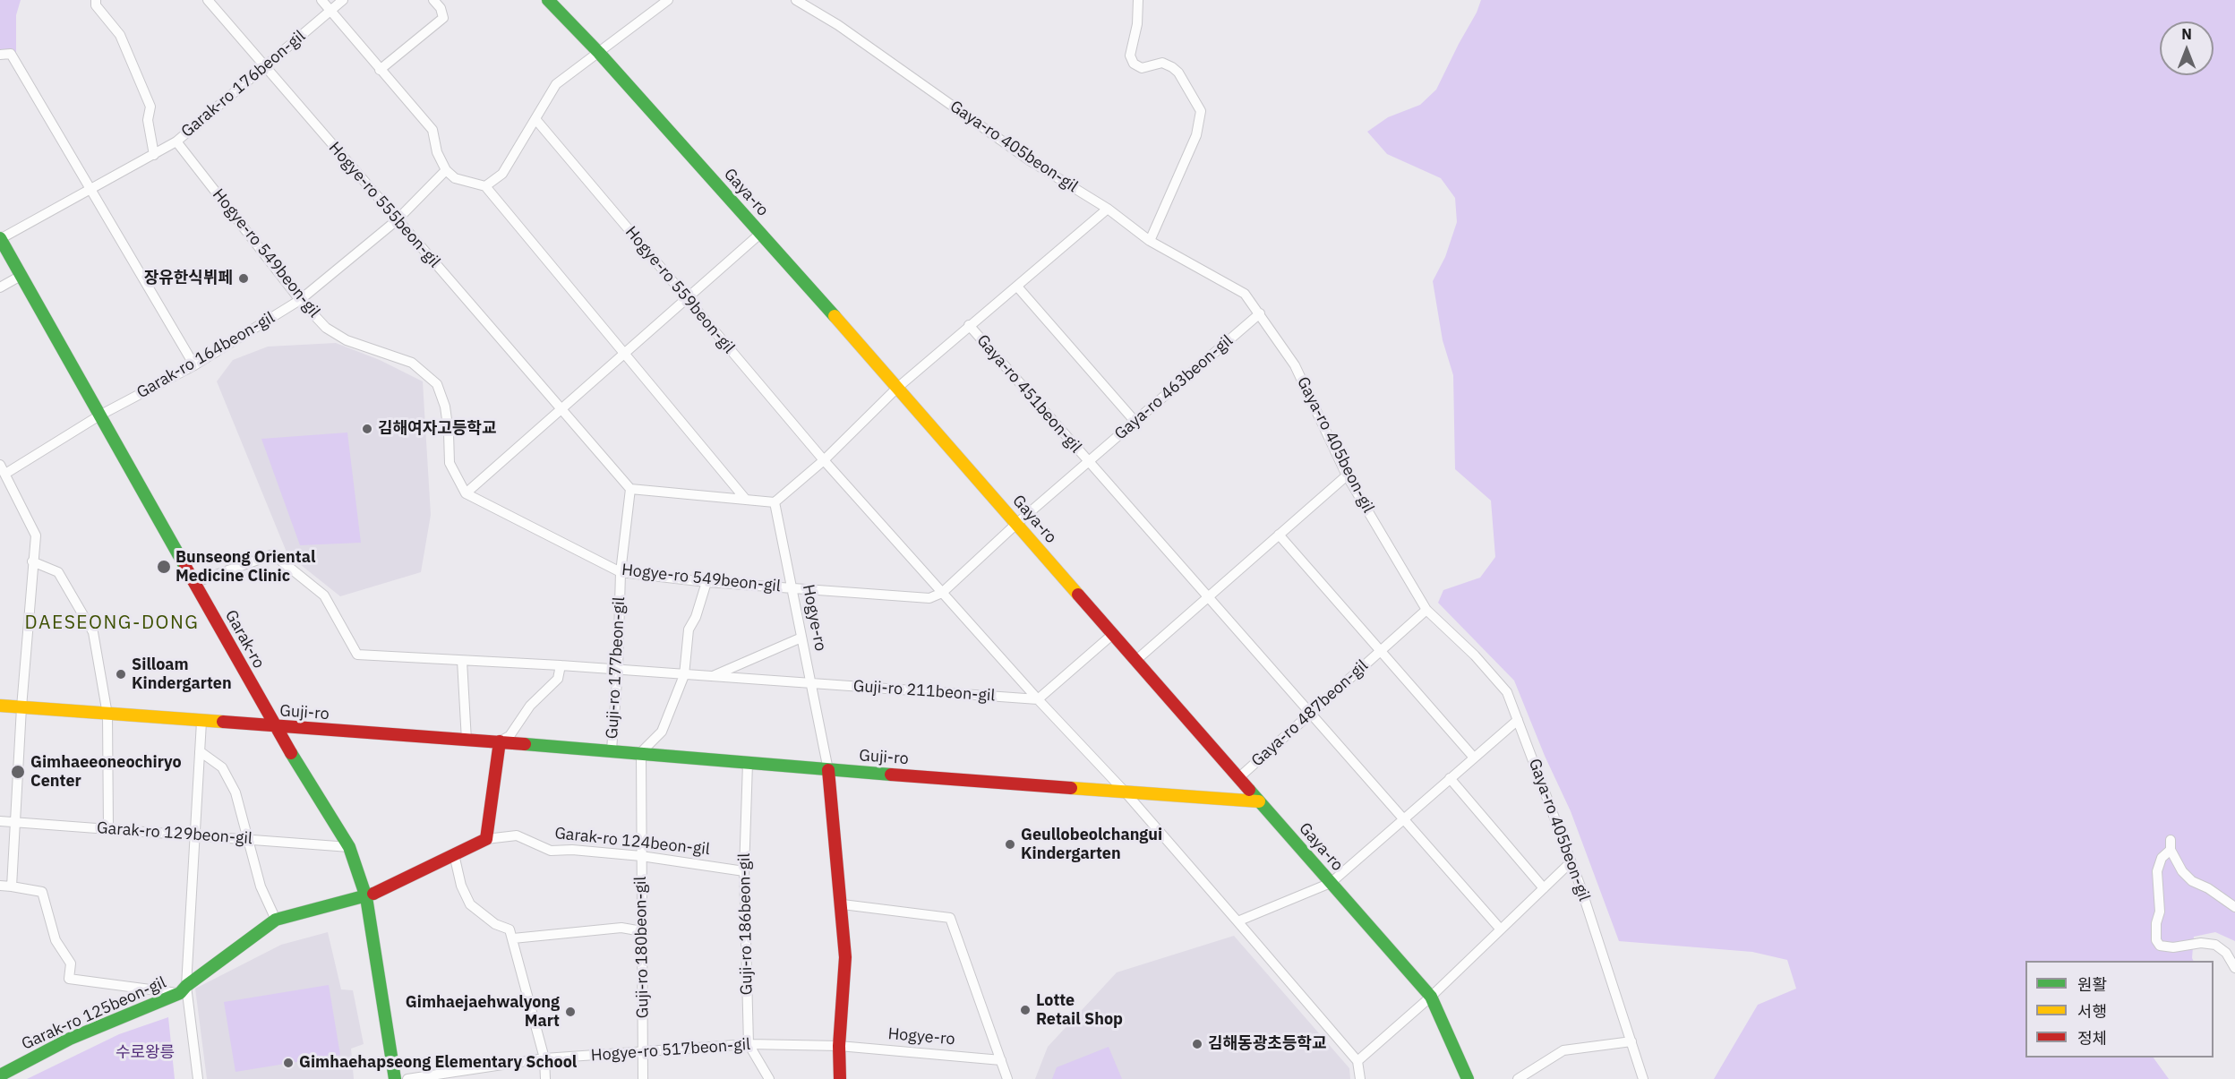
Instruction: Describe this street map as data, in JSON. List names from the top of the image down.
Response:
{
  "streets": {
    "main road": [
      "Gaya-ro",
      "Hogye-ro",
      "Garak-ro",
      "Guji-ro",
      "Garak-ro 124beon-gil",
      "Garak-ro 125beon-gil"
    ],
    "street": [
      "Garak-ro 176beon-gil",
      "Gaya-ro 405beon-gil",
      "Hogye-ro 555beon-gil",
      "Hogye-ro 549beon-gil",
      "Hogye-ro 559beon-gil",
      "Garak-ro 164beon-gil",
      "Gaya-ro 463beon-gil",
      "Gaya-ro 451beon-gil",
      "Guji-ro 177beon-gil",
      "Guji-ro 211beon-gil",
      "Gaya-ro 487beon-gil",
      "Garak-ro 129beon-gil",
      "Guji-ro 186beon-gil",
      "Guji-ro 180beon-gil",
      "Hogye-ro 517beon-gil"
    ]
  },
  "crossings": [
    ["Garak-ro 176beon-gil", "Hogye-ro 555beon-gil"],
    ["Garak-ro 176beon-gil", "Hogye-ro 549beon-gil"],
    ["Garak-ro 176beon-gil", "Garak-ro"],
    ["Gaya-ro 405beon-gil", "Gaya-ro 463beon-gil"],
    ["Gaya-ro 405beon-gil", "Gaya-ro 451beon-gil"],
    ["Gaya-ro 405beon-gil", "Gaya-ro 487beon-gil"],
    ["Gaya-ro", "Gaya-ro 463beon-gil"],
    ["Gaya-ro", "Gaya-ro 451beon-gil"],
    ["Gaya-ro", "Guji-ro"],
    ["Gaya-ro", "Gaya-ro 487beon-gil"],
    ["Hogye-ro 555beon-gil", "Garak-ro 164beon-gil"],
    ["Hogye-ro 555beon-gil", "Guji-ro 177beon-gil"],
    ["Hogye-ro 549beon-gil", "Garak-ro 164beon-gil"],
    ["Hogye-ro 549beon-gil", "Hogye-ro"],
    ["Hogye-ro 549beon-gil", "Guji-ro 177beon-gil"],
    ["Hogye-ro 559beon-gil", "Guji-ro 211beon-gil"],
    ["Garak-ro 164beon-gil", "Garak-ro"],
    ["Gaya-ro 463beon-gil", "Gaya-ro 451beon-gil"],
    ["Hogye-ro", "Guji-ro 211beon-gil"],
    ["Hogye-ro", "Guji-ro"],
    ["Hogye-ro", "Hogye-ro 517beon-gil"],
    ["Garak-ro", "Guji-ro 211beon-gil"],
    ["Garak-ro", "Guji-ro"],
    ["Garak-ro", "Garak-ro 129beon-gil"],
    ["Garak-ro", "Garak-ro 124beon-gil"],
    ["Garak-ro", "Garak-ro 125beon-gil"],
    ["Guji-ro 177beon-gil", "Guji-ro 211beon-gil"],
    ["Guji-ro 177beon-gil", "Guji-ro"],
    ["Guji-ro 211beon-gil", "Guji-ro"],
    ["Guji-ro", "Guji-ro 186beon-gil"],
    ["Guji-ro", "Guji-ro 180beon-gil"],
    ["Garak-ro 124beon-gil", "Guji-ro 186beon-gil"],
    ["Garak-ro 124beon-gil", "Guji-ro 180beon-gil"],
    ["Garak-ro 124beon-gil", "Garak-ro 125beon-gil"],
    ["Guji-ro 186beon-gil", "Hogye-ro 517beon-gil"],
    ["Guji-ro 180beon-gil", "Hogye-ro 517beon-gil"]
  ],
  "districts": ["DAESEONG-DONG"],
  "parks": ["수로왕릉"],
  "places": [
    "장유한식뷔페",
    "김해여자고등학교",
    "Bunseong Oriental Medicine Clinic",
    "Silloam Kindergarten",
    "Gimhaeeoneochiryo Center",
    "Geullobeolchangui Kindergarten",
    "Lotte Retail Shop",
    "Gimhaejaehwalyong Mart",
    "김해동광초등학교",
    "Gimhaehapseong Elementary School"
  ],
  "legend": ["원활", "서행", "정체"],
  "north": "top"
}
